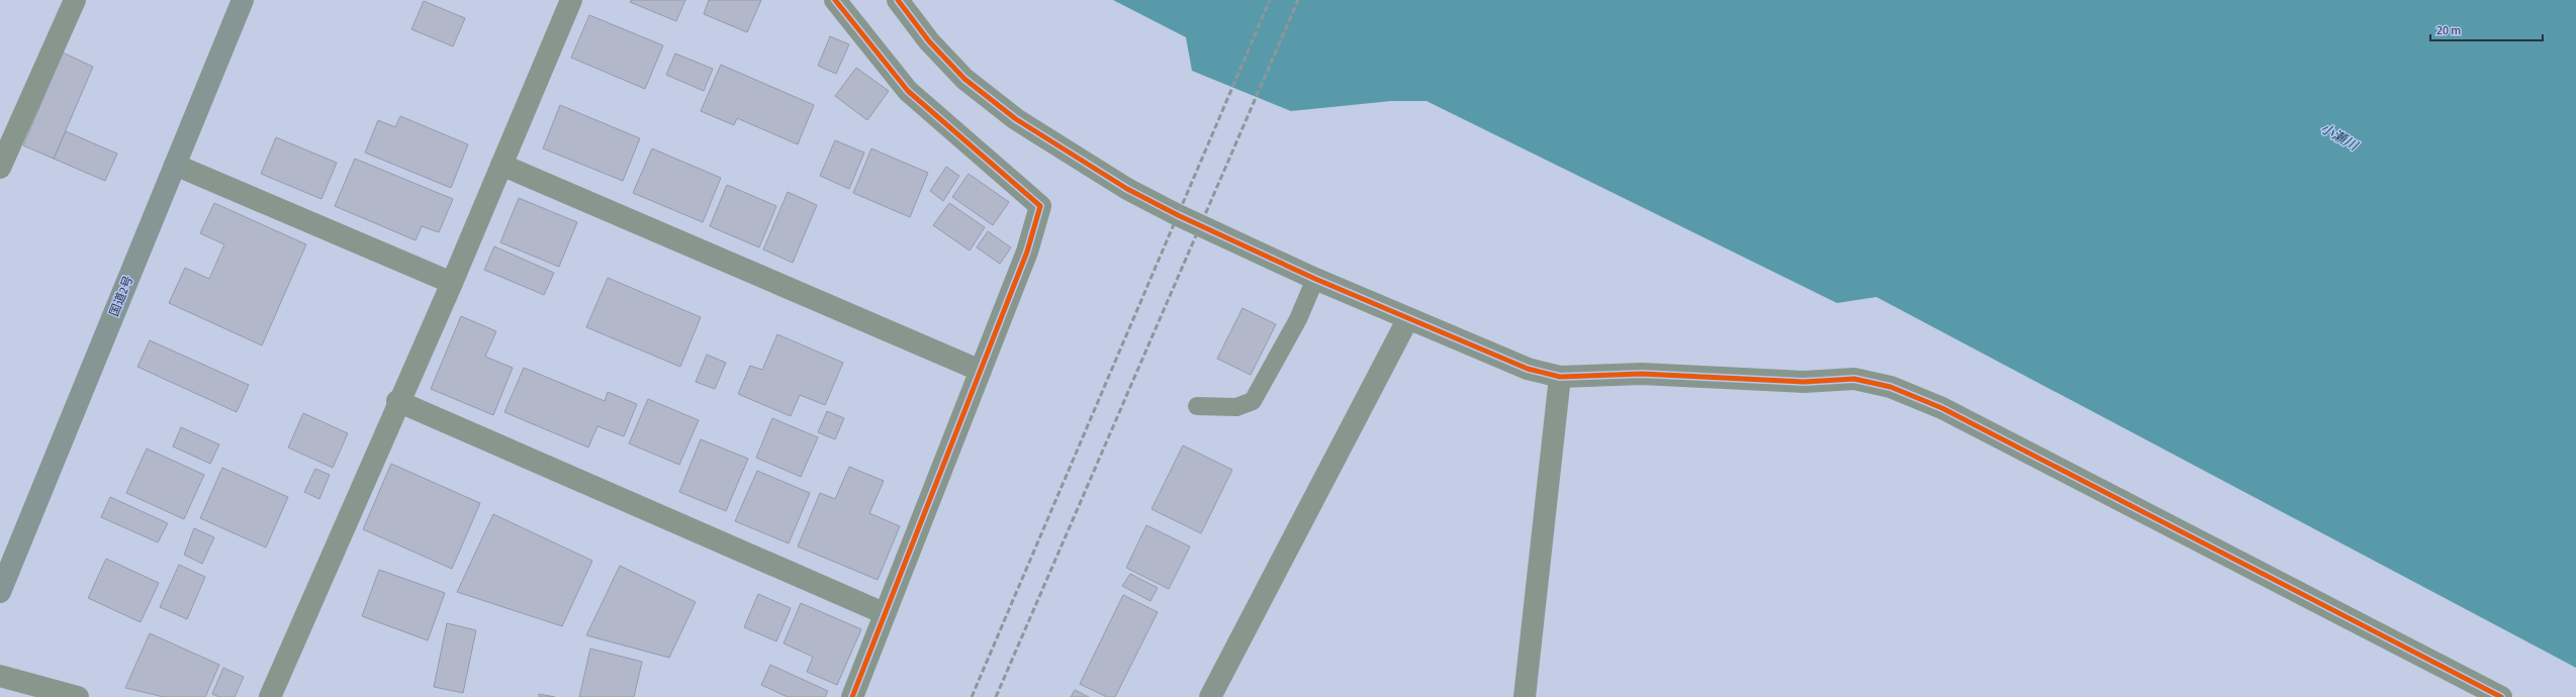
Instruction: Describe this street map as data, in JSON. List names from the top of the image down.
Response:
{
  "streets": {
    "highway": ["国道2号"]
  },
  "water": ["小瀬川"],
  "scale_bar": "20 m"
}
